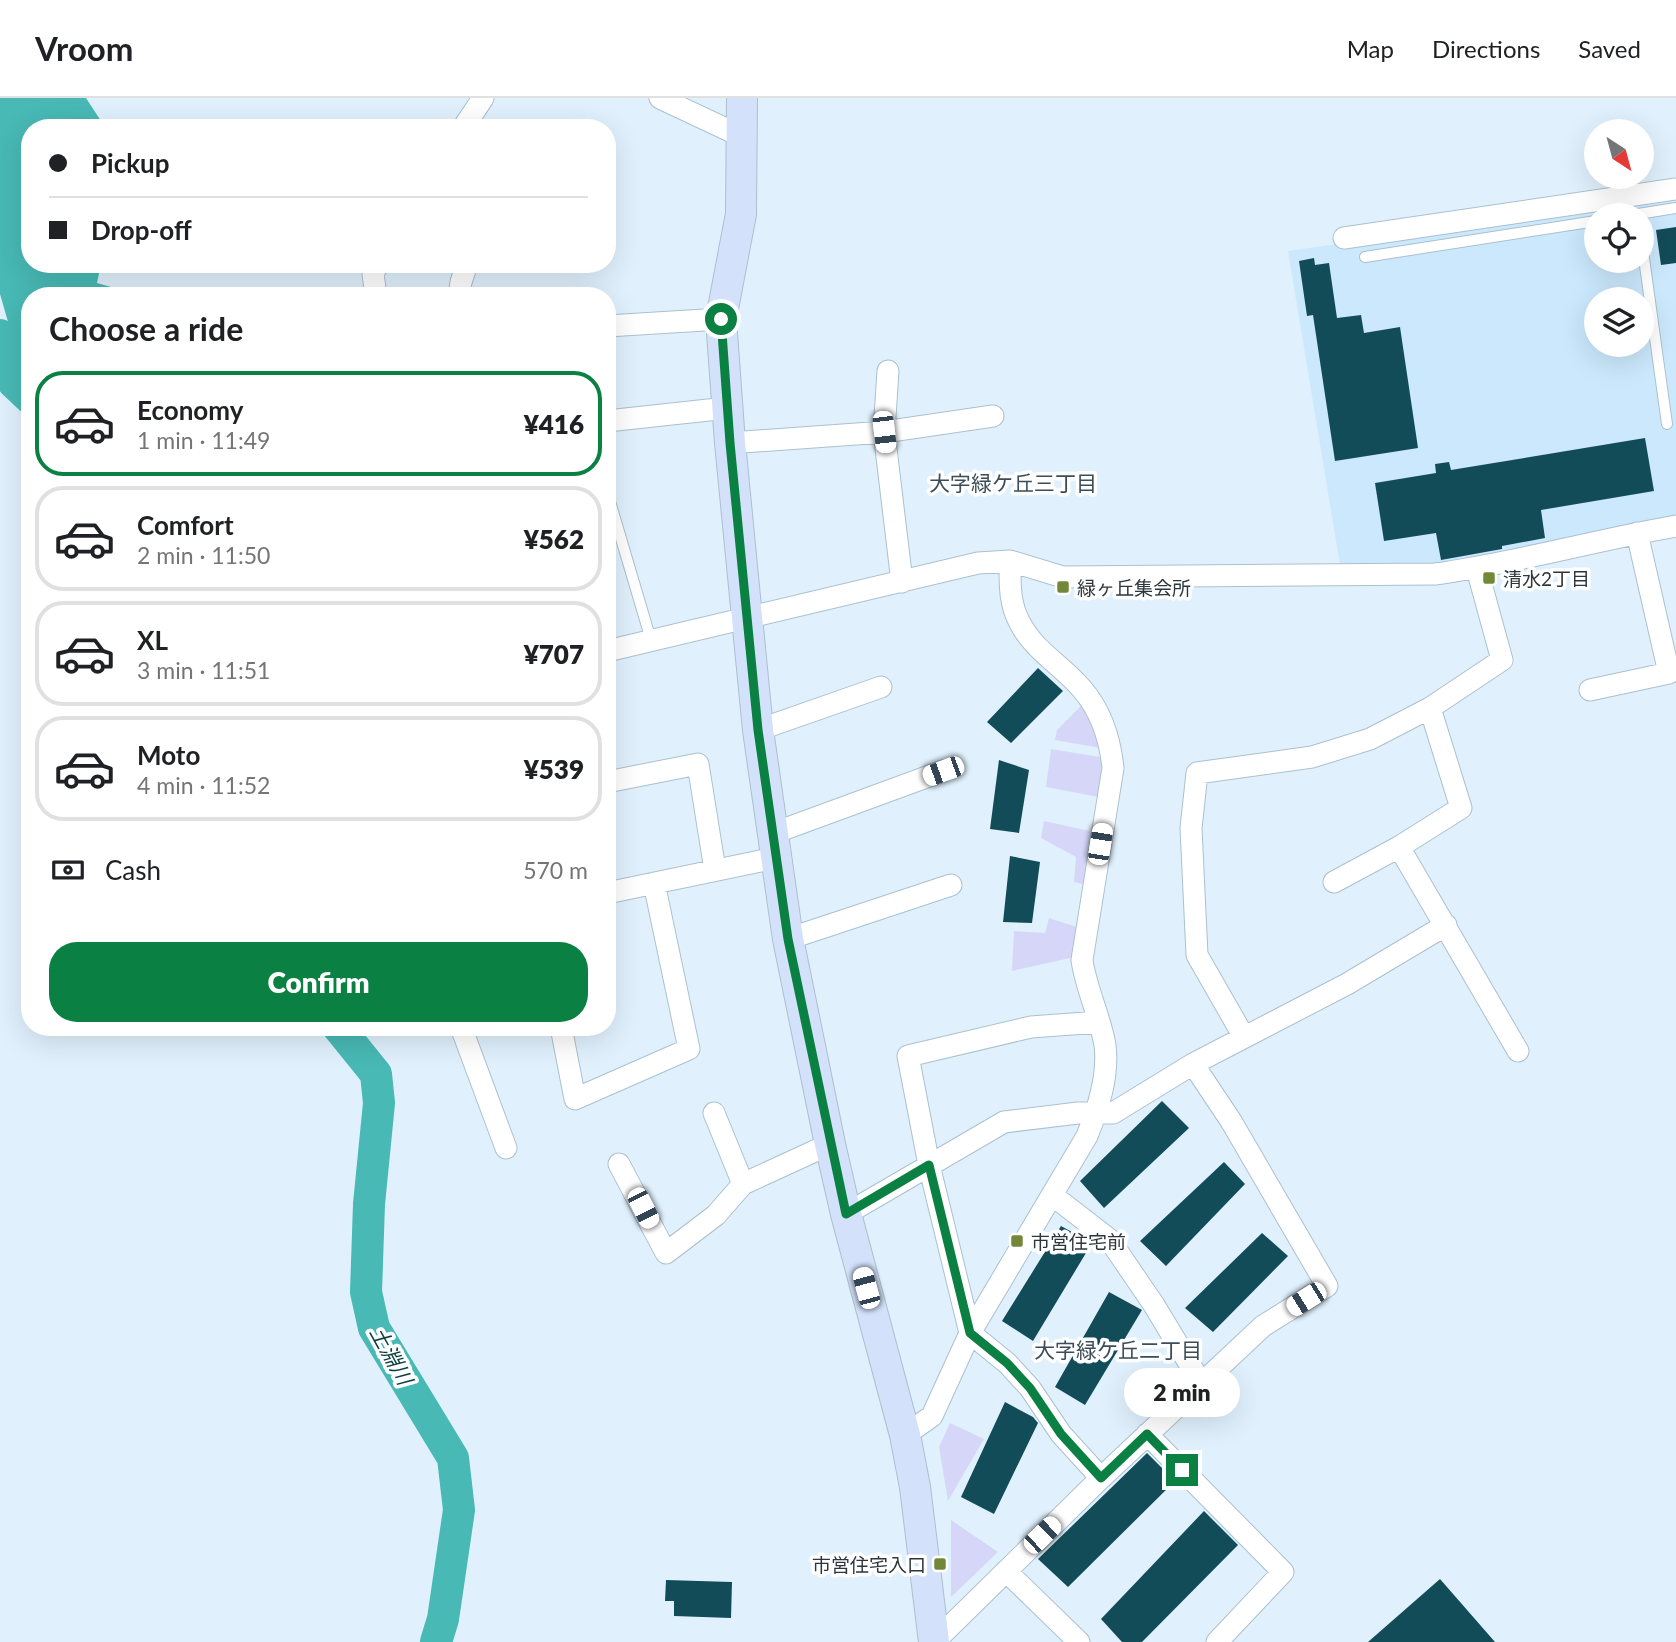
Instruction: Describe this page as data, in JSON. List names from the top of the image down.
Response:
{
  "districts": ["大字緑ケ丘三丁目", "大字緑ケ丘二丁目"],
  "water": ["土淵川"],
  "places": {
    "transit": [
      "清水2丁目",
      "緑ヶ丘集会所",
      "市営住宅前",
      "市営住宅入口"
    ]
  },
  "north": "bottom right",
  "page": {
    "header": "Vroom",
    "nav": ["Map", "Directions", "Saved"],
    "banner": ["Pickup", "Drop-off"],
    "heading": "Choose a ride",
    "list": [
      {
        "name": "Economy",
        "note": "1 min · 11:49",
        "value": "¥416"
      },
      {
        "name": "Comfort",
        "note": "2 min · 11:50",
        "value": "¥562"
      },
      {
        "name": "XL",
        "note": "3 min · 11:51",
        "value": "¥707"
      },
      {
        "name": "Moto",
        "note": "4 min · 11:52",
        "value": "¥539"
      }
    ],
    "pay": ["Cash", "570 m"],
    "buttons": "Confirm",
    "bubble": "2 min"
  }
}
